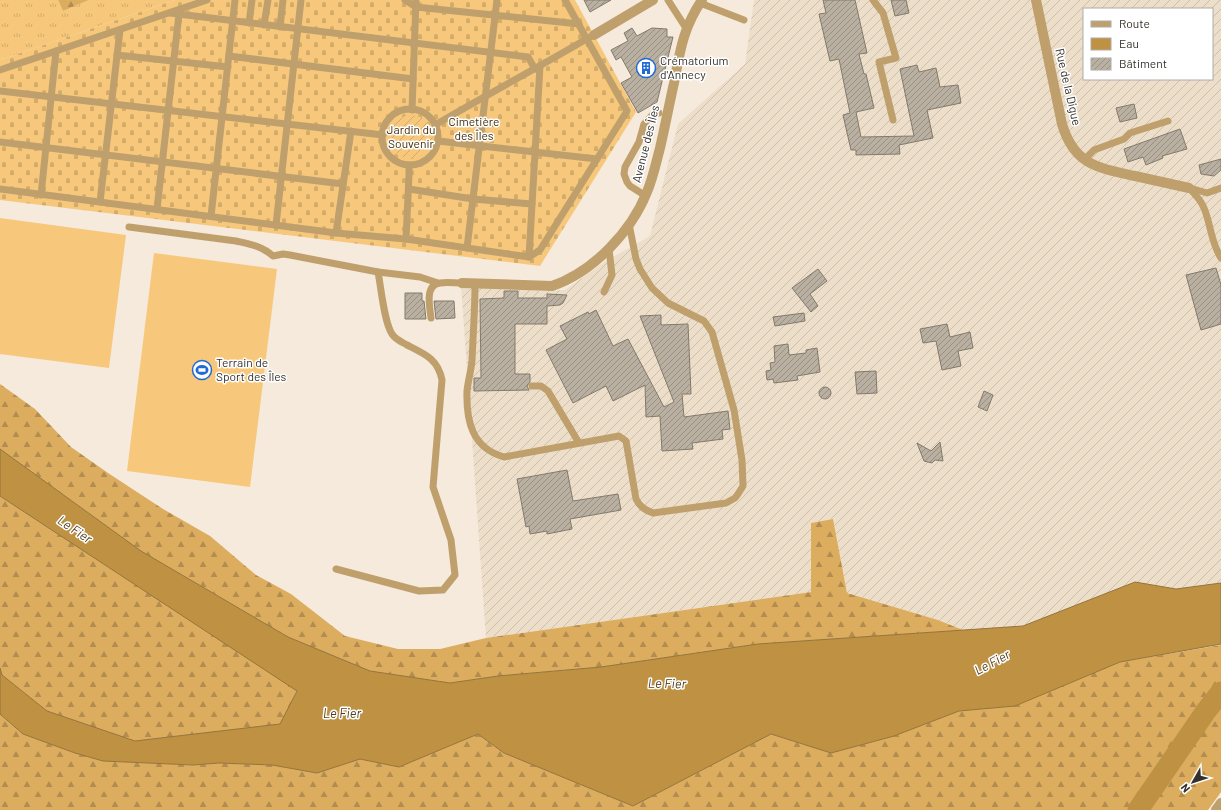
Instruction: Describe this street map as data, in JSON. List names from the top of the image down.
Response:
{
  "streets": {
    "street": ["Rue de la Digue", "Avenue des Îles"]
  },
  "water": ["Le Fier"],
  "parks": ["Cimetière des Îles", "Jardin du Souvenir"],
  "places": {
    "building": ["Crématorium d'Annecy"],
    "sports": ["Terrain de Sport des Îles"]
  },
  "legend": ["Route", "Eau", "Bâtiment"],
  "north": "bottom left"
}
